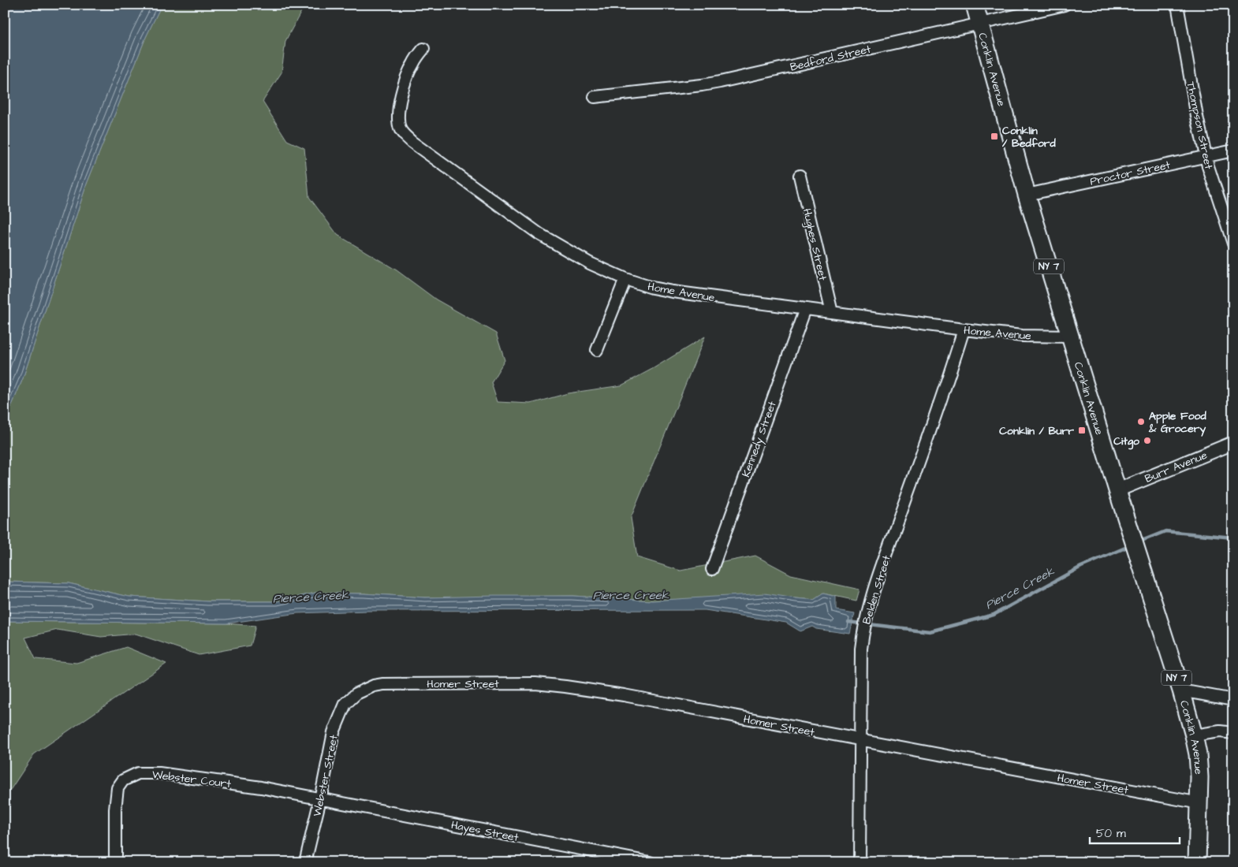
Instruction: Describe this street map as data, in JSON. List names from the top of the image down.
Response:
{
  "streets": {
    "main road": ["Conklin Avenue", "NY 7"],
    "street": [
      "Bedford Street",
      "Thompson Street",
      "Proctor Street",
      "Hughes Street",
      "Home Avenue",
      "Kennedy Street",
      "Burr Avenue",
      "Belden Street",
      "Homer Street",
      "Webster Street",
      "Webster Court",
      "Hayes Street"
    ]
  },
  "crossings": [
    ["Bedford Street", "Conklin Avenue"],
    ["Conklin Avenue", "Proctor Street"],
    ["Conklin Avenue", "Home Avenue"],
    ["Conklin Avenue", "Burr Avenue"],
    ["Conklin Avenue", "Homer Street"],
    ["Thompson Street", "Proctor Street"],
    ["Hughes Street", "Home Avenue"],
    ["Home Avenue", "Kennedy Street"],
    ["Home Avenue", "Belden Street"],
    ["Belden Street", "Homer Street"],
    ["Homer Street", "Webster Street"],
    ["Webster Street", "Webster Court"],
    ["Webster Street", "Hayes Street"],
    ["Webster Court", "Hayes Street"]
  ],
  "water": ["Pierce Creek"],
  "places": {
    "transit": ["Conklin / Bedford", "Conklin / Burr"],
    "other": ["Apple Food & Grocery", "Citgo"]
  },
  "scale_bar": "50 m"
}
